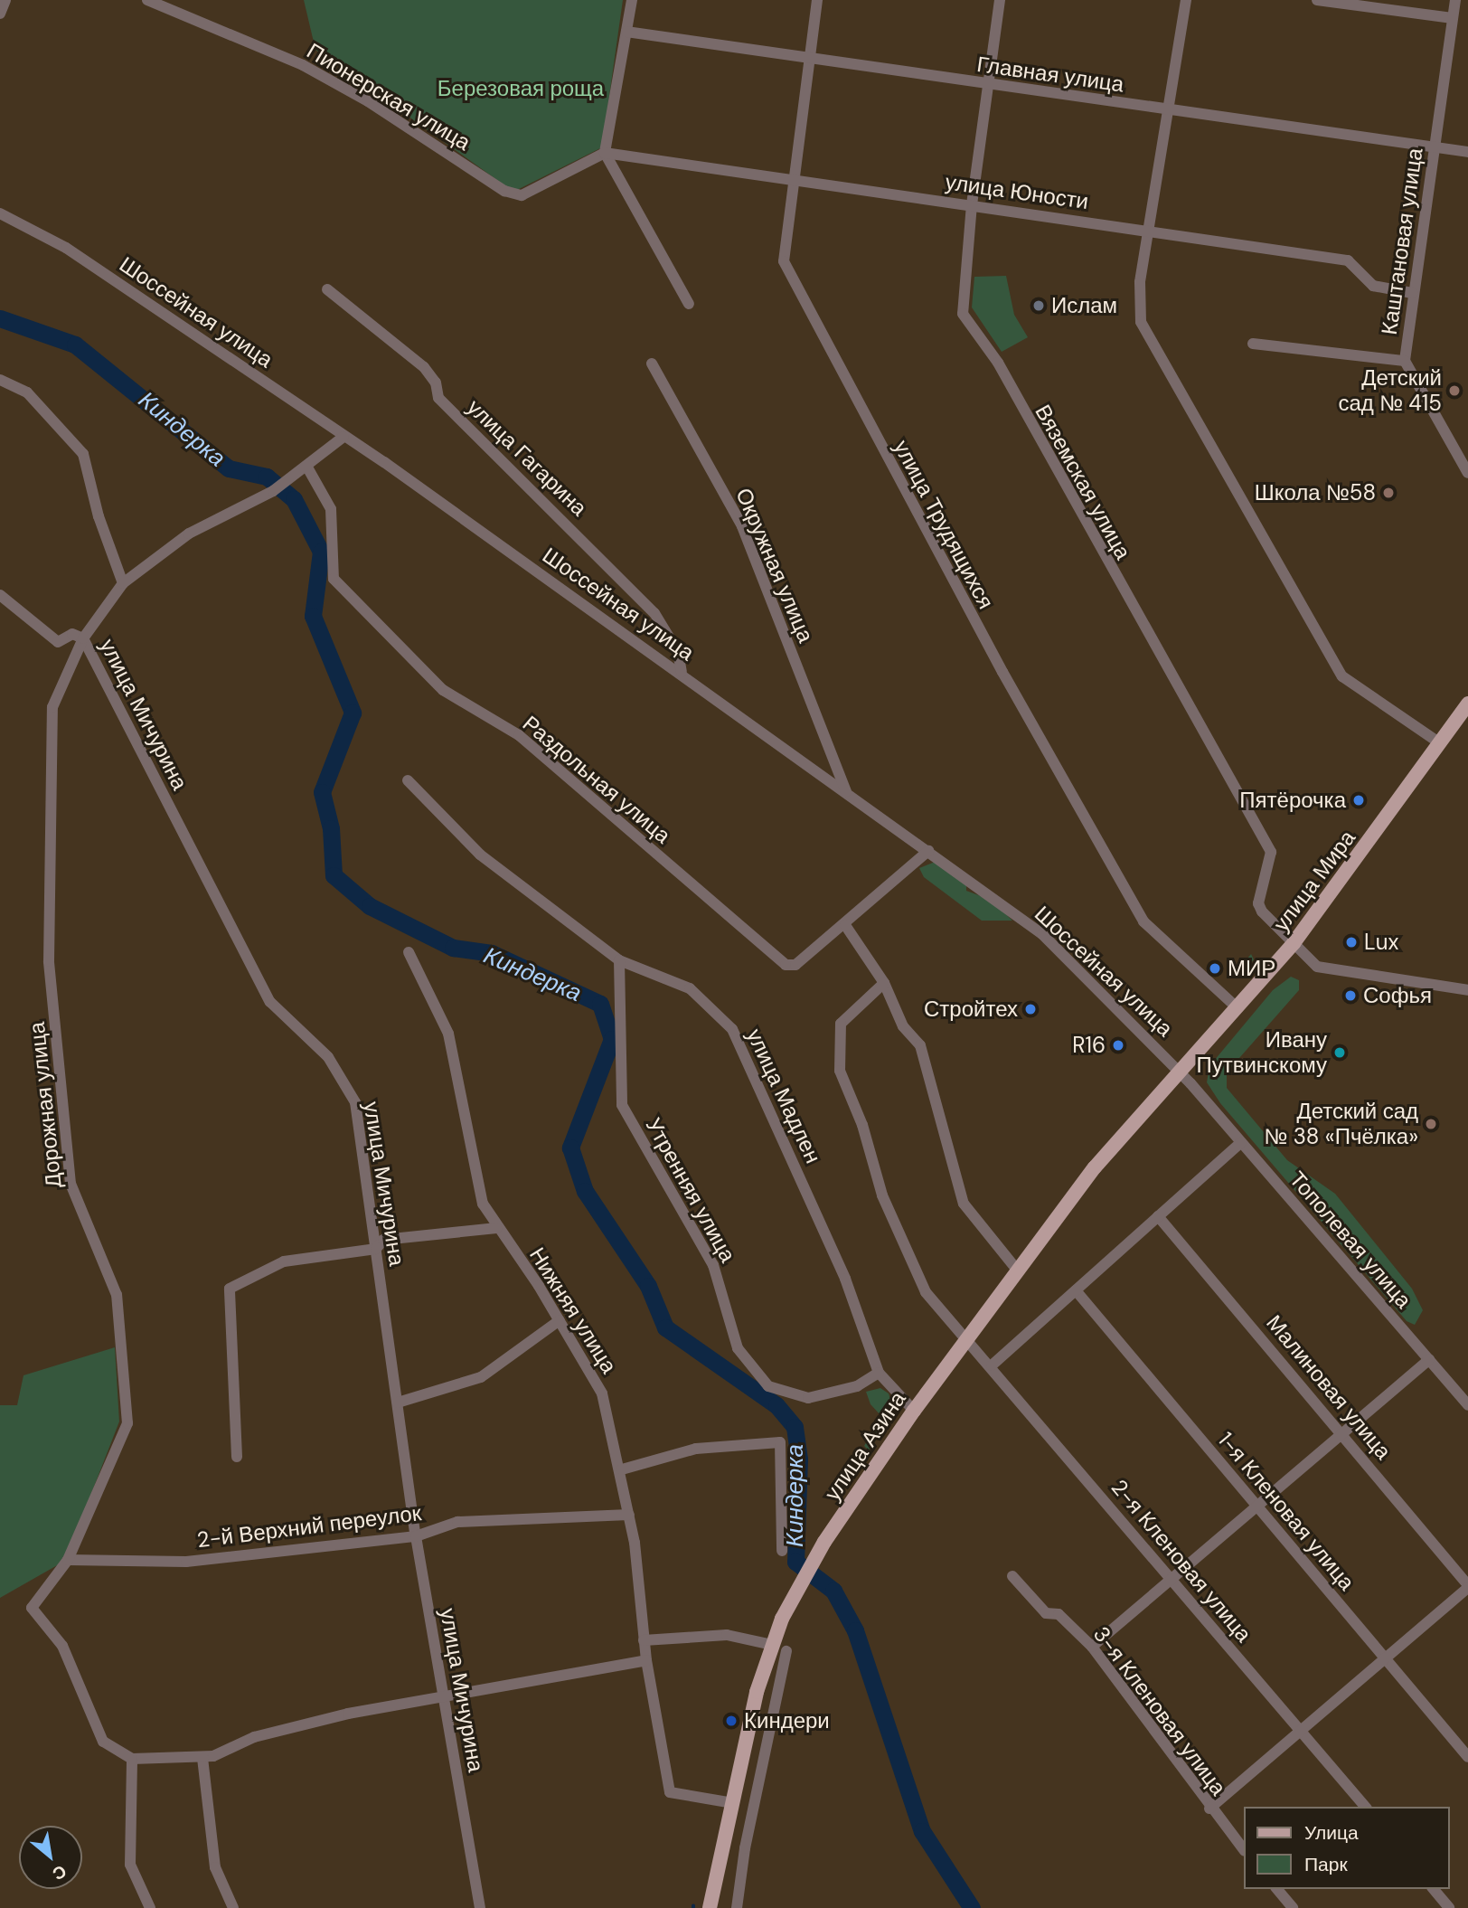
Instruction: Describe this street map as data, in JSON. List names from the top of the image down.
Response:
{
  "streets": {
    "main road": ["улица Мира", "улица Азина"],
    "street": [
      "Главная улица",
      "Пионерская улица",
      "улица Юности",
      "Каштановая улица",
      "Шоссейная улица",
      "улица Гагарина",
      "Вяземская улица",
      "улица Трудящихся",
      "Окружная улица",
      "улица Мичурина",
      "Раздольная улица",
      "улица Мадлен",
      "Дорожная улица",
      "Утренняя улица",
      "Тополевая улица",
      "Нижняя улица",
      "Малиновая улица",
      "1-я Кленовая улица",
      "2-й Верхний переулок",
      "2-я Кленовая улица",
      "3-я Кленовая улица"
    ]
  },
  "crossings": [
    ["Главная улица", "Каштановая улица"],
    ["Главная улица", "Вяземская улица"],
    ["Главная улица", "улица Трудящихся"],
    ["Пионерская улица", "улица Юности"],
    ["улица Юности", "Каштановая улица"],
    ["улица Юности", "Вяземская улица"],
    ["улица Юности", "улица Трудящихся"],
    ["Шоссейная улица", "улица Гагарина"],
    ["Шоссейная улица", "Окружная улица"],
    ["Шоссейная улица", "Раздольная улица"],
    ["Шоссейная улица", "улица Мира"],
    ["Шоссейная улица", "Дорожная улица"],
    ["Шоссейная улица", "Тополевая улица"],
    ["Шоссейная улица", "улица Азина"],
    ["Вяземская улица", "улица Мира"],
    ["улица Трудящихся", "улица Мира"],
    ["улица Мичурина", "Дорожная улица"],
    ["улица Мичурина", "2-й Верхний переулок"],
    ["Раздольная улица", "Дорожная улица"],
    ["улица Мира", "Тополевая улица"],
    ["улица Мира", "улица Азина"],
    ["улица Мадлен", "Утренняя улица"],
    ["улица Мадлен", "улица Азина"],
    ["Дорожная улица", "2-й Верхний переулок"],
    ["Тополевая улица", "улица Азина"],
    ["Нижняя улица", "улица Азина"],
    ["Нижняя улица", "2-й Верхний переулок"],
    ["улица Азина", "2-я Кленовая улица"]
  ],
  "water": ["Киндерка"],
  "parks": ["Березовая роща"],
  "places": [
    "Ислам",
    "Детский сад № 415",
    "Школа №58",
    "Пятёрочка",
    "Lux",
    "МИР",
    "Софья",
    "Стройтех",
    "R16",
    "Ивану Путвинскому",
    "Детский сад № 38 «Пчёлка»",
    "Киндери"
  ],
  "legend": ["Улица", "Парк"],
  "north": "bottom right"
}
